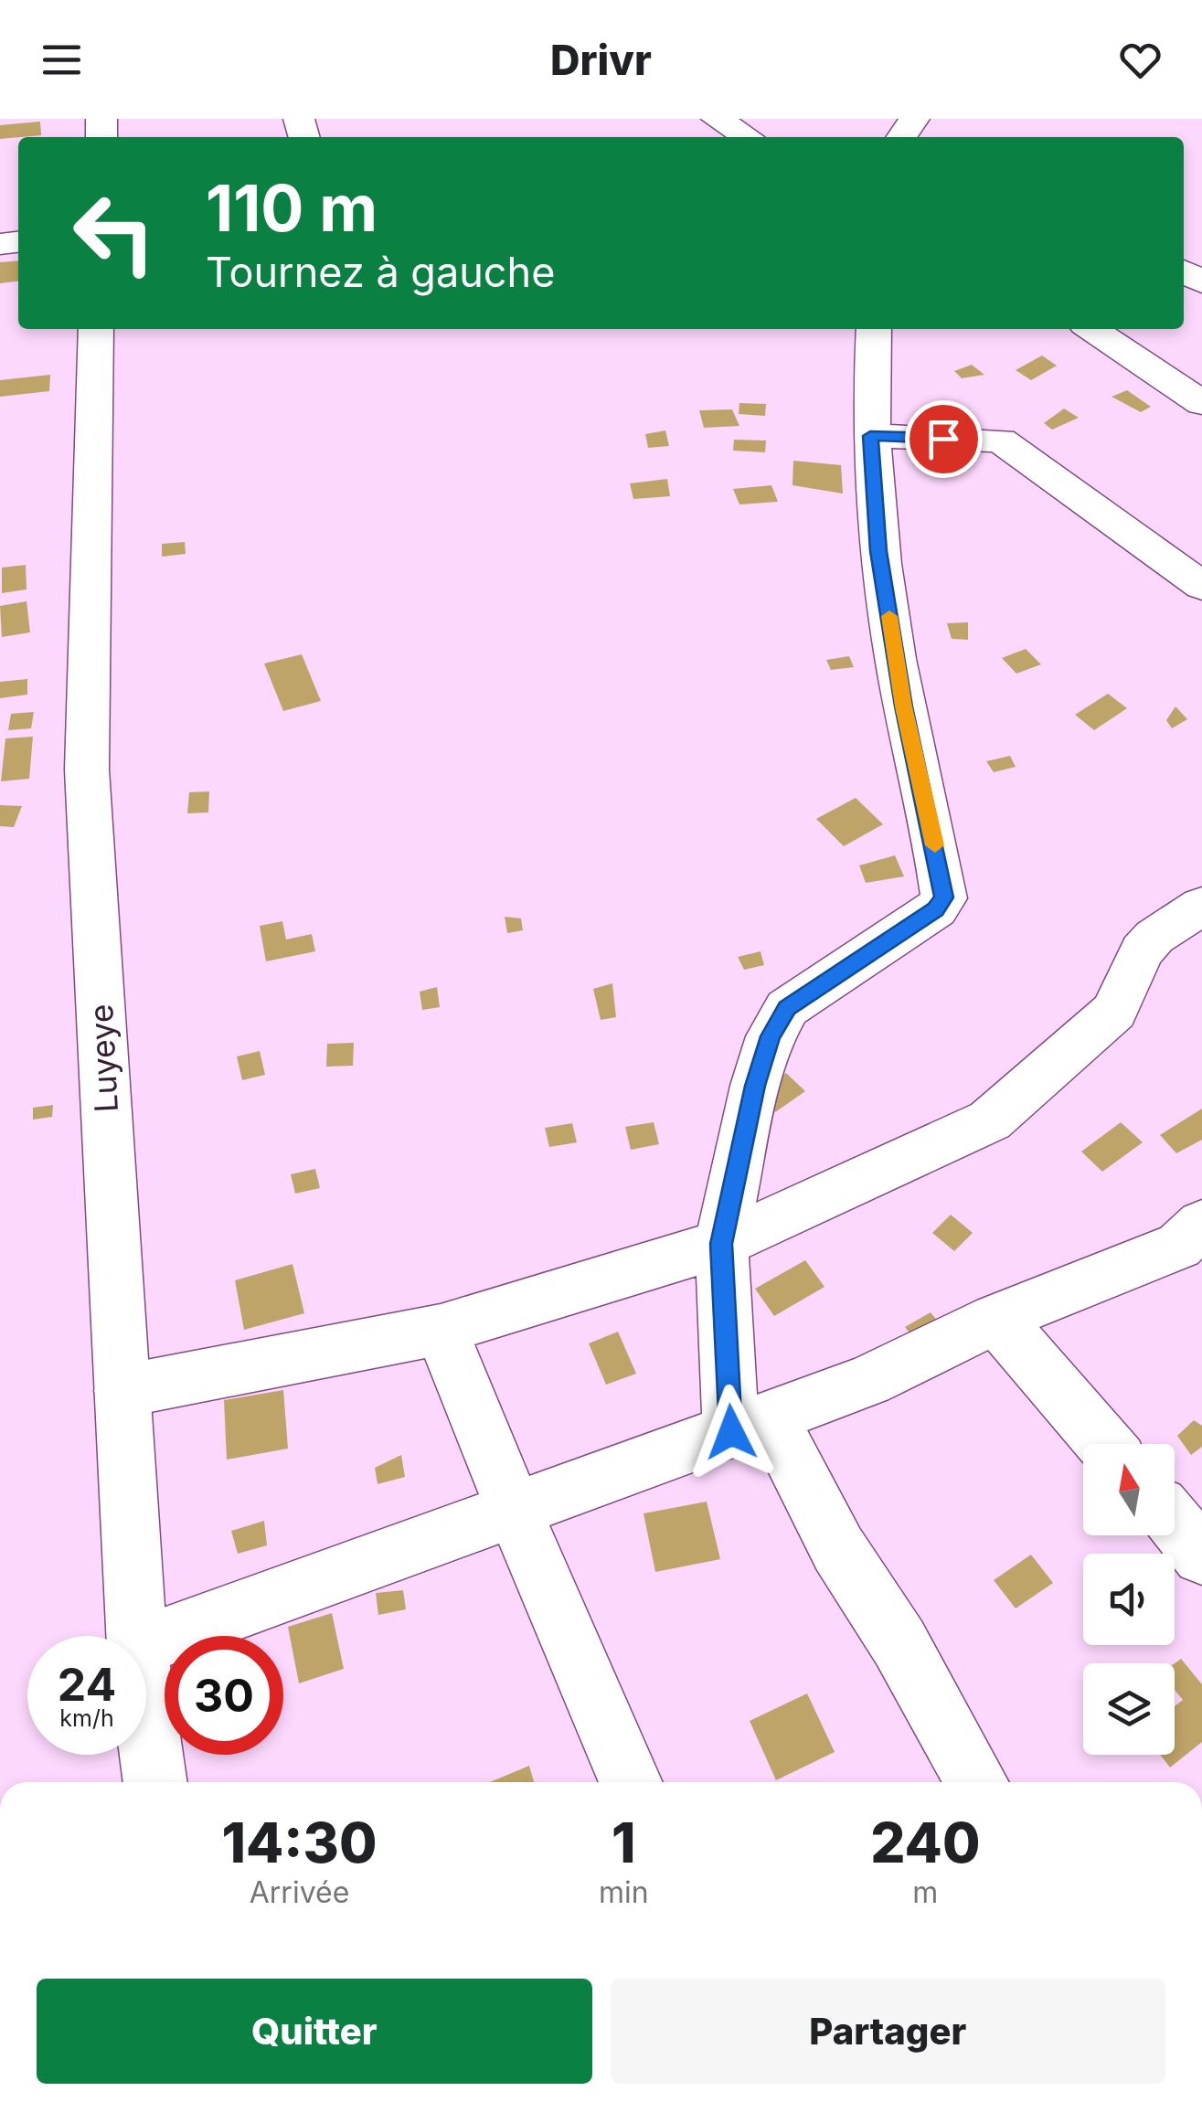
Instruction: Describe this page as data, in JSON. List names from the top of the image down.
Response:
{
  "streets": {
    "street": ["Luyeye"]
  },
  "north": "top",
  "page": {
    "header": "Drivr",
    "turn": ["110 m", "Tournez à gauche"],
    "speed": "24 km/h",
    "limit": "30",
    "eta": [
      "14:30",
      "Arrivée",
      "1",
      "min",
      "240",
      "m"
    ],
    "buttons": ["Quitter", "Partager"]
  }
}
